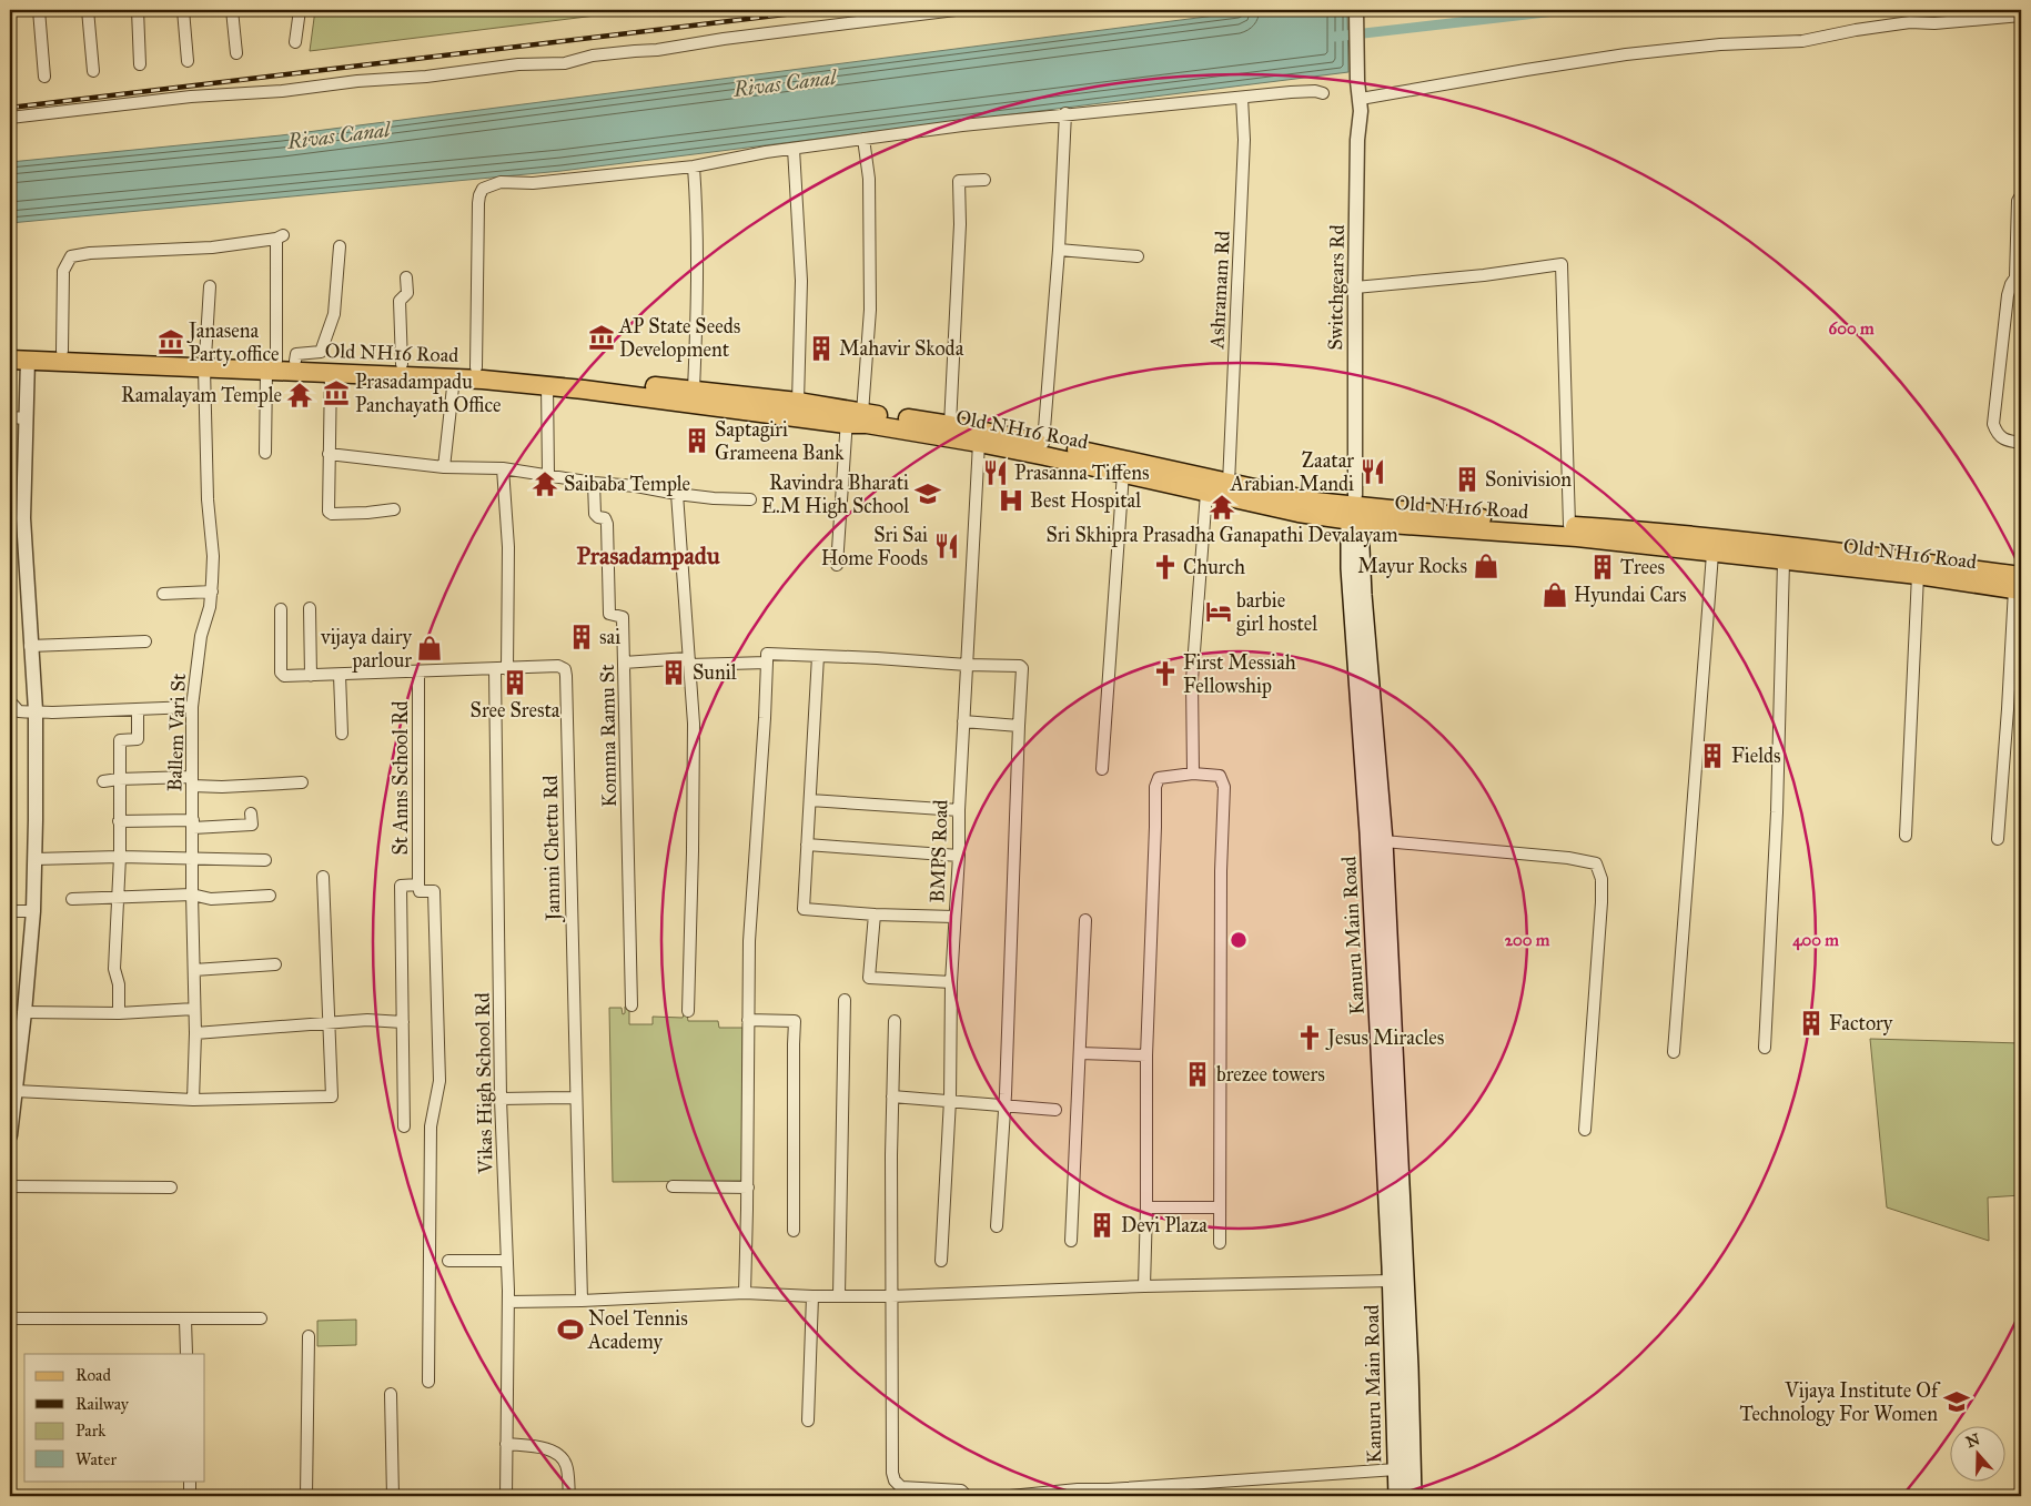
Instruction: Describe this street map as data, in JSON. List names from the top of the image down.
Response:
{
  "streets": {
    "main road": ["Old NH16 Road", "Kanuru Main Road"],
    "street": [
      "Switchgears Rd",
      "Ashramam Rd",
      "Ballem Vari St",
      "Komma Ramu St",
      "St Anns School Rd",
      "Jammi Chettu Rd",
      "BMPS Road",
      "Vikas High School Rd"
    ]
  },
  "crossings": [
    ["Switchgears Rd", "Old NH16 Road"],
    ["Switchgears Rd", "Kanuru Main Road"],
    ["Ashramam Rd", "Old NH16 Road"],
    ["Old NH16 Road", "Ballem Vari St"],
    ["Old NH16 Road", "BMPS Road"],
    ["Old NH16 Road", "Kanuru Main Road"],
    ["St Anns School Rd", "Jammi Chettu Rd"],
    ["Jammi Chettu Rd", "Vikas High School Rd"]
  ],
  "districts": ["Prasadampadu"],
  "water": ["Rivas Canal"],
  "places": {
    "museum": ["AP State Seeds Development", "Janasena Party office", "Prasadampadu Panchayath Office"],
    "building": [
      "Mahavir Skoda",
      "Saptagiri Grameena Bank",
      "Sonivision",
      "Trees",
      "sai",
      "Sunil",
      "Sree Sresta",
      "Fields",
      "Factory",
      "brezee towers",
      "Devi Plaza"
    ],
    "temple": ["Ramalayam Temple", "Saibaba Temple", "Sri Skhipra Prasadha Ganapathi Devalayam"],
    "restaurant": ["Zaatar Arabian Mandi", "Prasanna Tiffens", "Sri Sai Home Foods"],
    "school or university": ["Ravindra Bharati E.M High School", "Vijaya Institute Of Technology For Women"],
    "hospital": ["Best Hospital"],
    "shop": ["Mayur Rocks", "Hyundai Cars", "vijaya dairy parlour"],
    "church": ["Church", "First Messiah Fellowship", "Jesus Miracles"],
    "hotel": ["barbie girl hostel"],
    "sports": ["Noel Tennis Academy"]
  },
  "legend": [
    "Road",
    "Railway",
    "Park",
    "Water"
  ],
  "north": "top",
  "rings": ["600 m", "200 m", "400 m"]
}
